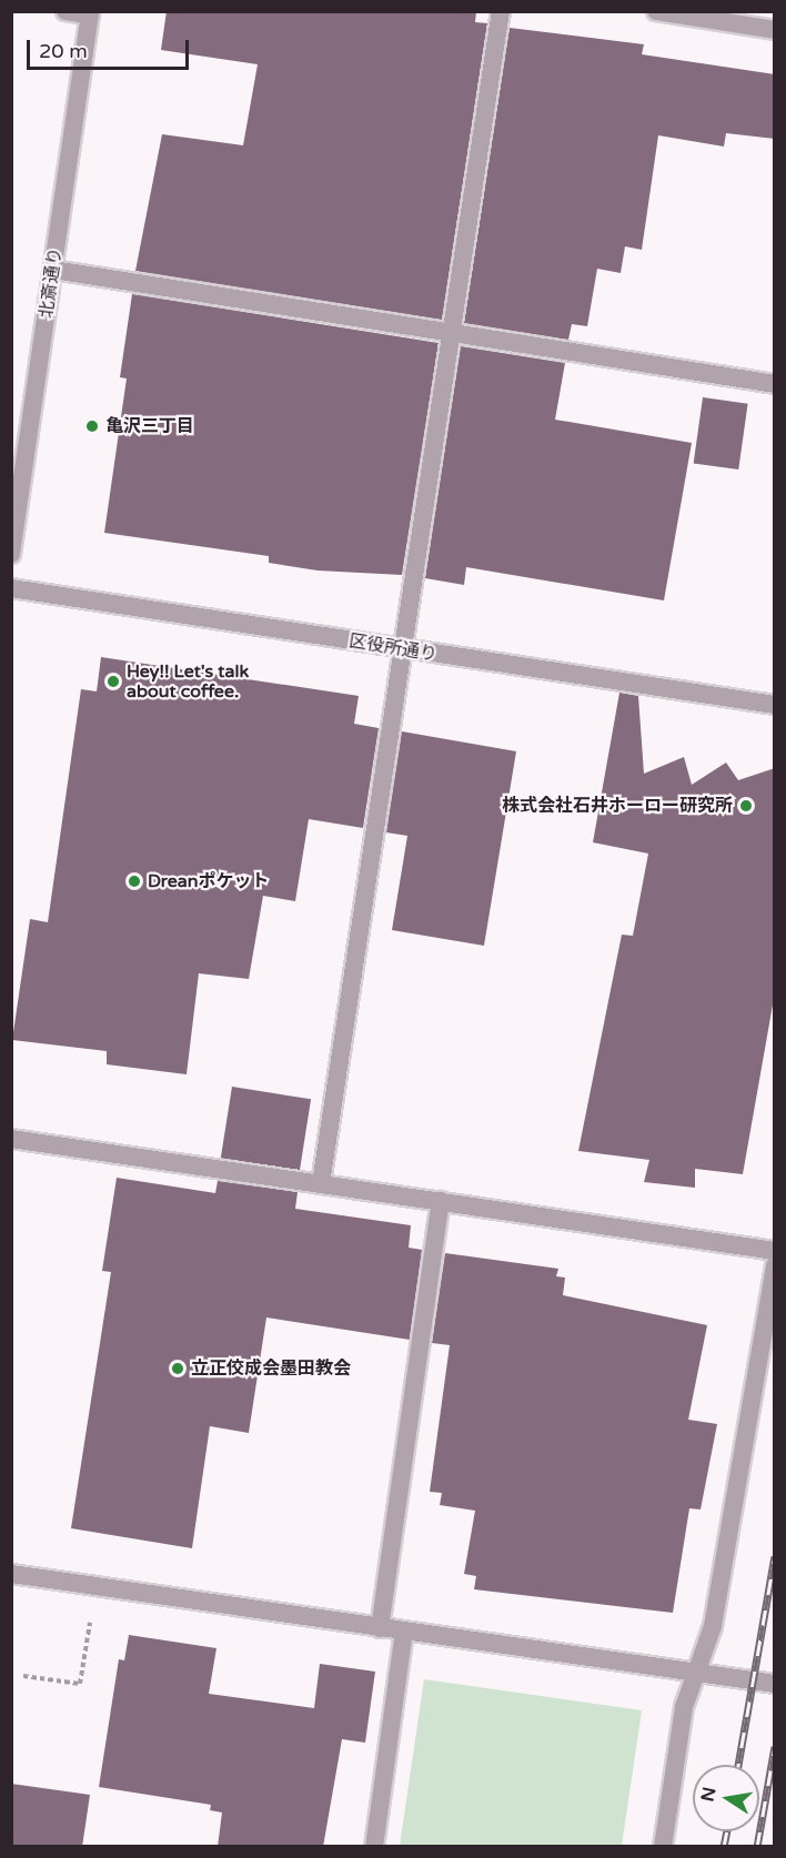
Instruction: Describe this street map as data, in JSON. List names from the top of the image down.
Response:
{
  "streets": {
    "street": ["北斎通り", "区役所通り"]
  },
  "places": [
    "亀沢三丁目",
    "Hey!! Let's talk about coffee.",
    "株式会社石井ホーロー研究所",
    "Dreanポケット",
    "立正佼成会墨田教会"
  ],
  "scale_bar": "20 m",
  "north": "left"
}
